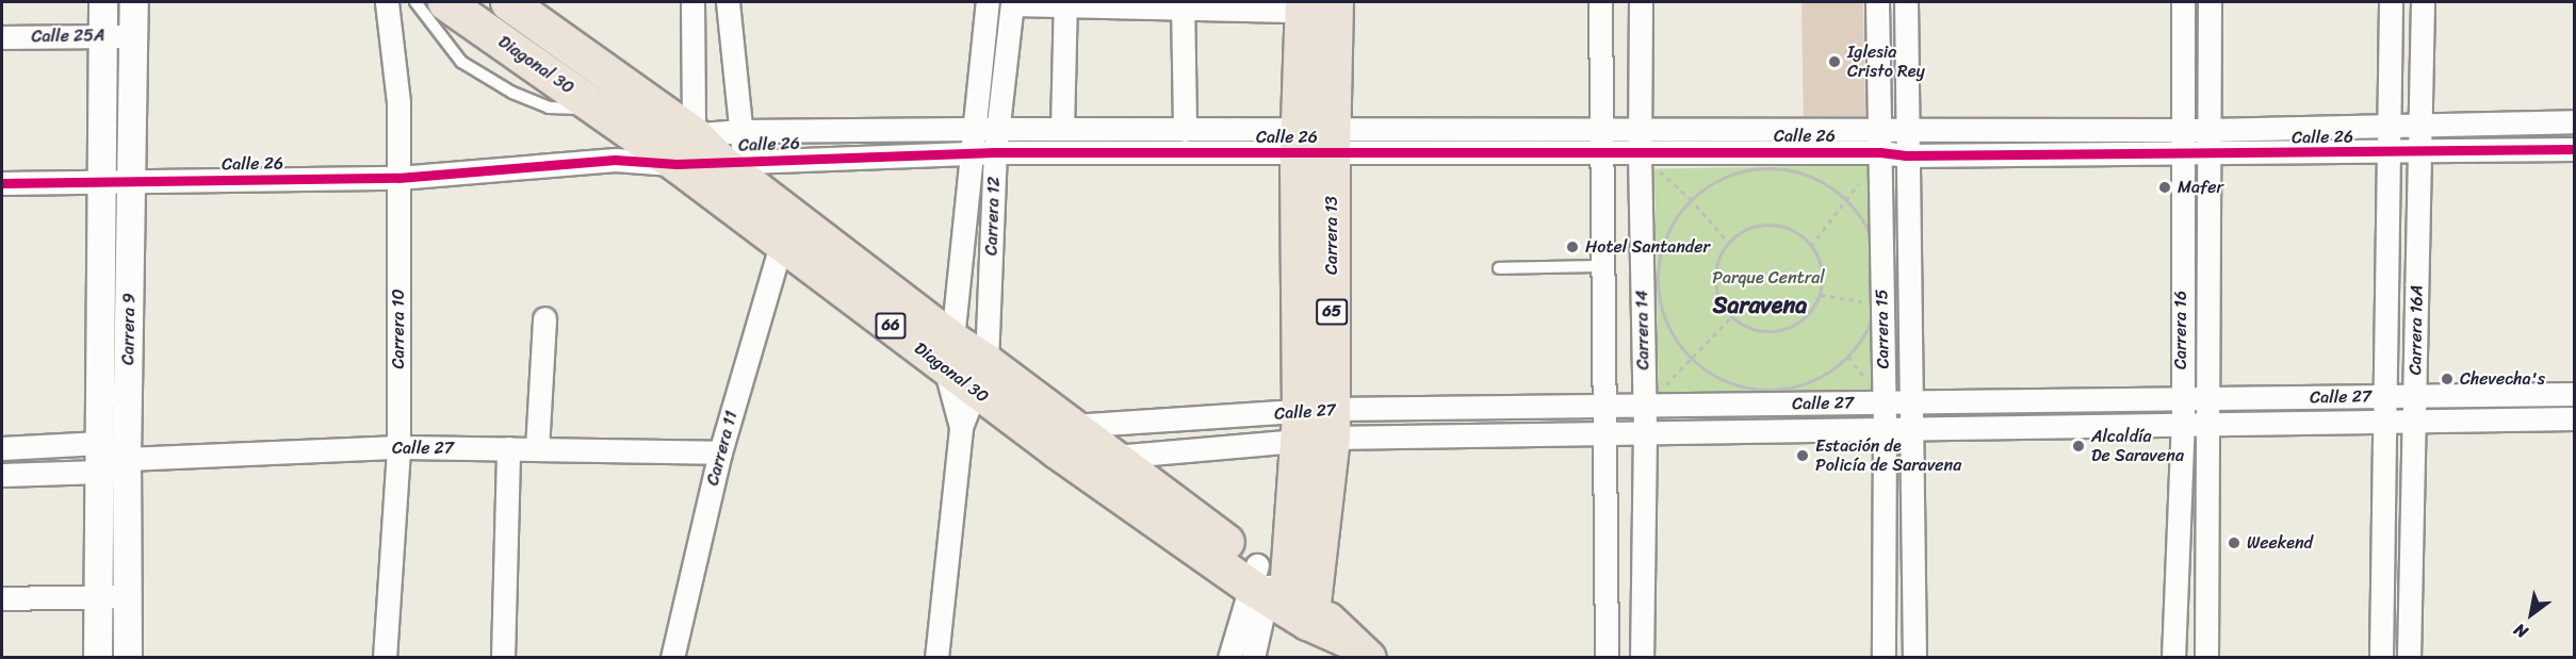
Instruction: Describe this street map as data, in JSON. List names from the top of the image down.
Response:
{
  "streets": {
    "main road": [
      "Diagonal 30",
      "Carrera 13",
      "65",
      "66"
    ],
    "street": [
      "Calle 25A",
      "Calle 26",
      "Carrera 12",
      "Carrera 9",
      "Carrera 10",
      "Carrera 15",
      "Carrera 14",
      "Carrera 16",
      "Carrera 16A",
      "Calle 27",
      "Carrera 11"
    ]
  },
  "crossings": [
    ["Calle 25A", "Carrera 9"],
    ["Diagonal 30", "Calle 26"],
    ["Diagonal 30", "Carrera 12"],
    ["Diagonal 30", "Carrera 13"],
    ["Diagonal 30", "Calle 27"],
    ["Diagonal 30", "Carrera 11"],
    ["Calle 26", "Carrera 12"],
    ["Calle 26", "Carrera 13"],
    ["Calle 26", "Carrera 9"],
    ["Calle 26", "Carrera 10"],
    ["Calle 26", "Carrera 15"],
    ["Calle 26", "Carrera 14"],
    ["Calle 26", "Carrera 16"],
    ["Calle 26", "Carrera 16A"],
    ["Carrera 13", "Calle 27"],
    ["Carrera 9", "Calle 27"],
    ["Carrera 10", "Calle 27"],
    ["Carrera 15", "Calle 27"],
    ["Carrera 14", "Calle 27"],
    ["Carrera 16", "Calle 27"],
    ["Carrera 16A", "Calle 27"],
    ["Calle 27", "Carrera 11"]
  ],
  "districts": ["Saravena"],
  "parks": ["Parque Central"],
  "places": [
    "Iglesia Cristo Rey",
    "Mafer",
    "Hotel Santander",
    "Chevecha's",
    "Alcaldía De Saravena",
    "Estación de Policía de Saravena",
    "Weekend"
  ],
  "north": "bottom left"
}
